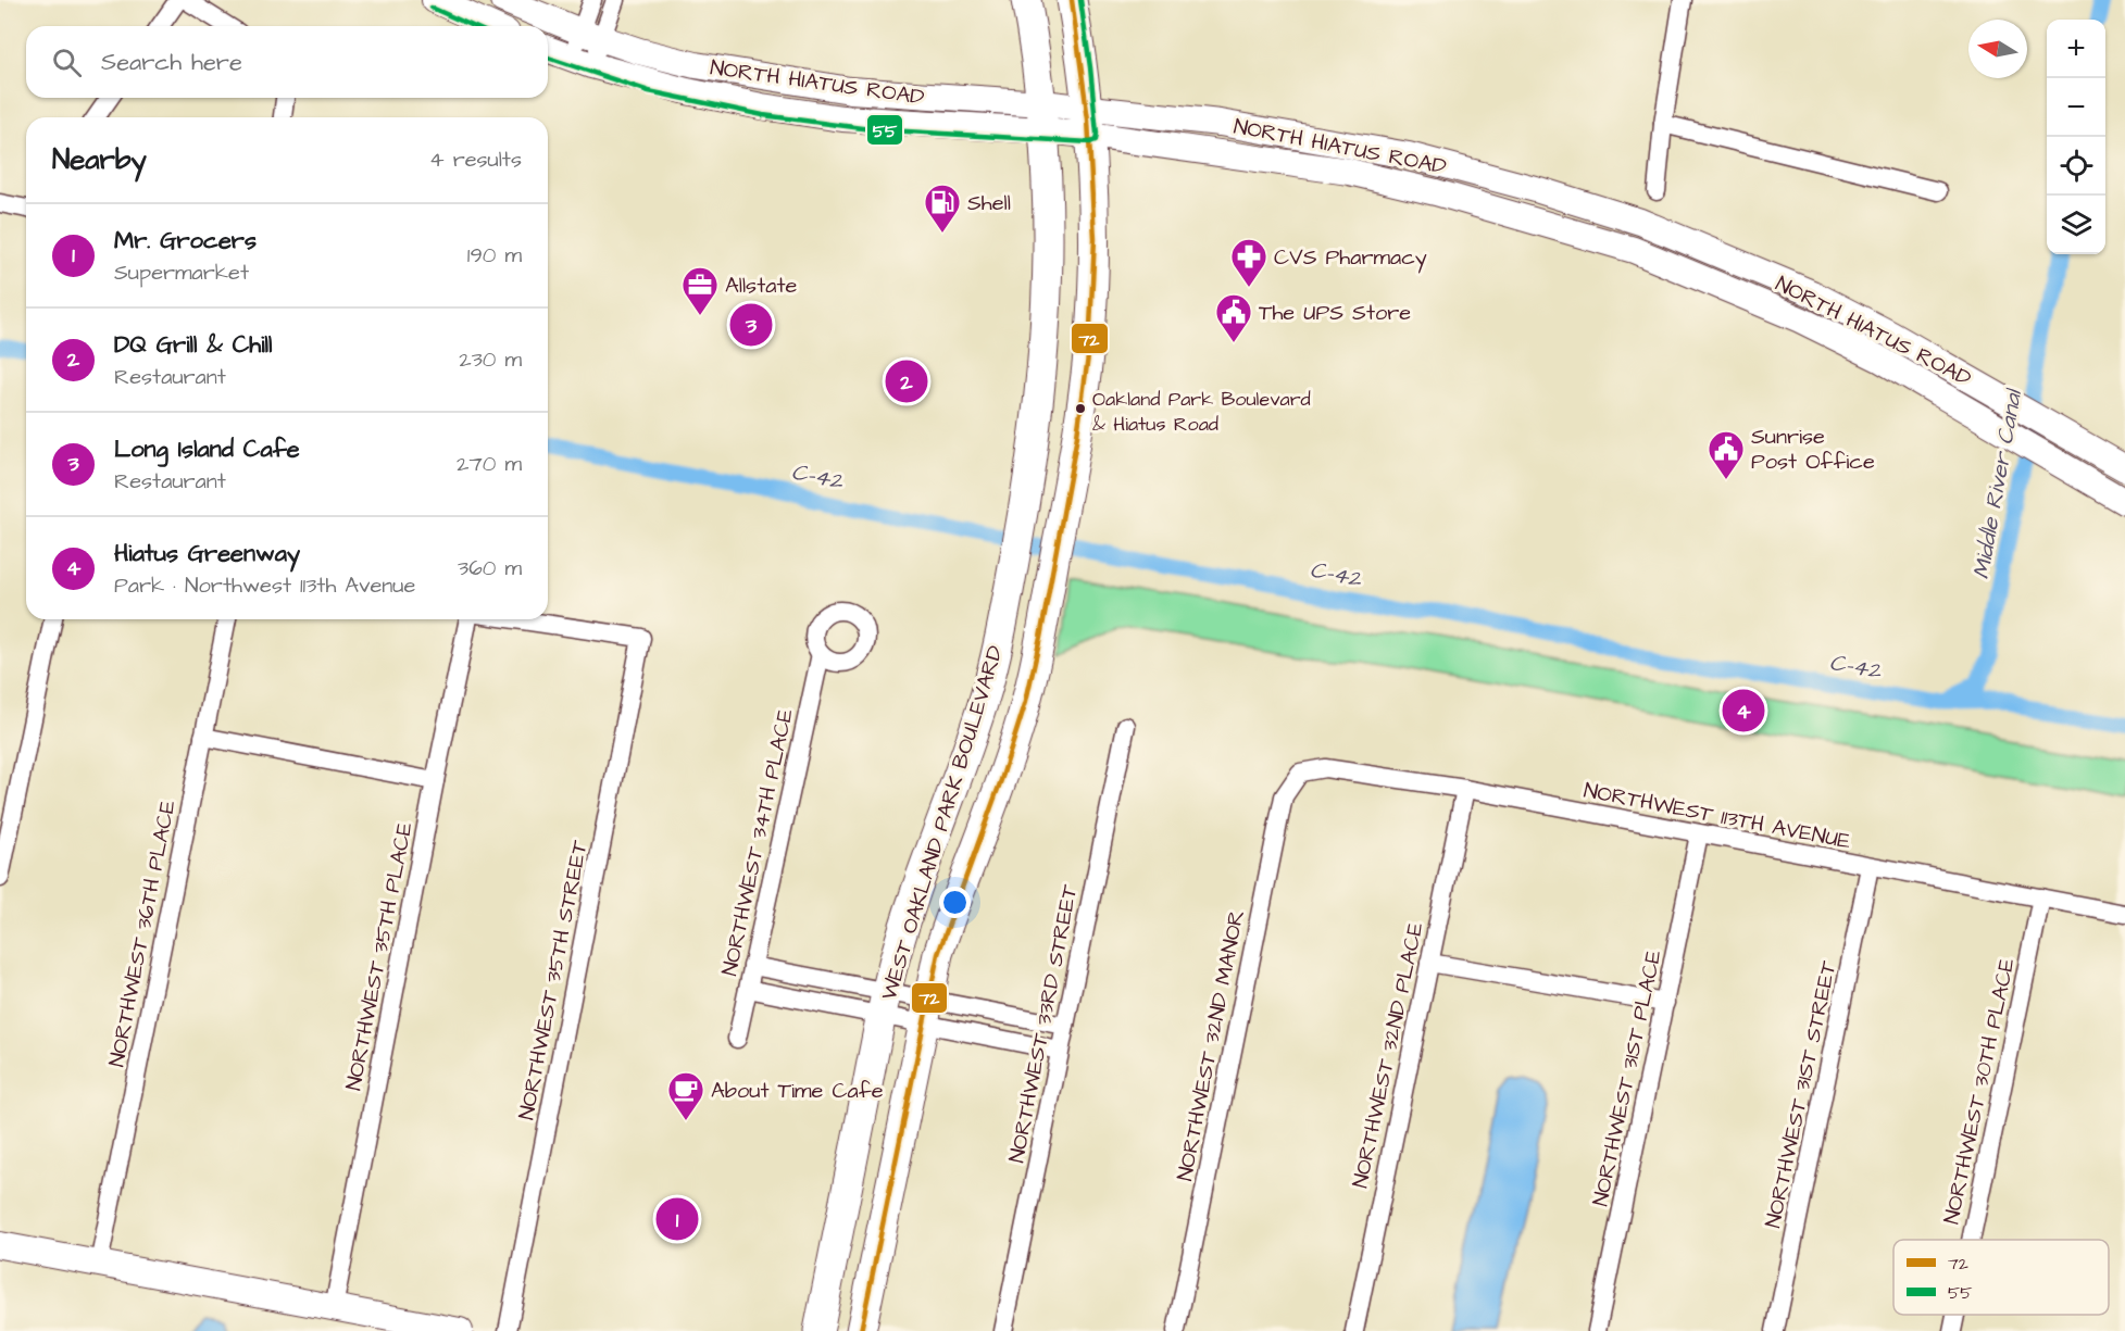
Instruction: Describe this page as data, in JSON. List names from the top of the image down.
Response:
{
  "streets": {
    "main road": ["NORTH HIATUS ROAD", "WEST OAKLAND PARK BOULEVARD"],
    "street": [
      "NORTHWEST 113TH AVENUE",
      "NORTHWEST 34TH PLACE",
      "NORTHWEST 36TH PLACE",
      "NORTHWEST 35TH PLACE",
      "NORTHWEST 35TH STREET",
      "NORTHWEST 33RD STREET",
      "NORTHWEST 32ND MANOR",
      "NORTHWEST 32ND PLACE",
      "NORTHWEST 31ST PLACE",
      "NORTHWEST 30TH PLACE",
      "NORTHWEST 31ST STREET"
    ]
  },
  "crossings": [
    ["NORTH HIATUS ROAD", "WEST OAKLAND PARK BOULEVARD"],
    ["NORTHWEST 113TH AVENUE", "NORTHWEST 32ND MANOR"],
    ["NORTHWEST 113TH AVENUE", "NORTHWEST 32ND PLACE"],
    ["NORTHWEST 113TH AVENUE", "NORTHWEST 31ST PLACE"],
    ["NORTHWEST 113TH AVENUE", "NORTHWEST 30TH PLACE"],
    ["NORTHWEST 113TH AVENUE", "NORTHWEST 31ST STREET"]
  ],
  "water": ["C-42", "Middle River Canal"],
  "places": {
    "fuel station": ["Shell"],
    "pharmacy": ["CVS Pharmacy"],
    "office": ["Allstate"],
    "public building": ["The UPS Store", "Sunrise Post Office"],
    "other": ["Oakland Park Boulevard & Hiatus Road"],
    "cafe": ["About Time Cafe"]
  },
  "lines": ["transit line 72", "transit line 55"],
  "legend": ["72", "55"],
  "north": "left",
  "page": {
    "map_buttons": ["+", "−"],
    "search": "Search here",
    "heading": ["Nearby", "4 results"],
    "list": [
      {
        "mark": "1",
        "name": "Mr. Grocers",
        "note": "Supermarket",
        "value": "190 m"
      },
      {
        "mark": "2",
        "name": "DQ Grill & Chill",
        "note": "Restaurant",
        "value": "230 m"
      },
      {
        "mark": "3",
        "name": "Long Island Cafe",
        "note": "Restaurant",
        "value": "270 m"
      },
      {
        "mark": "4",
        "name": "Hiatus Greenway",
        "note": "Park · Northwest 113th Avenue",
        "value": "360 m"
      }
    ],
    "pins": [
      "3",
      "2",
      "4",
      "1"
    ]
  }
}
